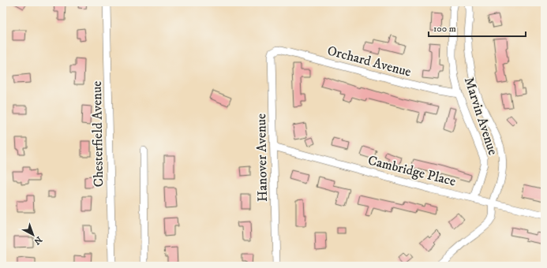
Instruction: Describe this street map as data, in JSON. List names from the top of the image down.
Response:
{
  "streets": {
    "street": [
      "Orchard Avenue",
      "Marvin Avenue",
      "Chesterfield Avenue",
      "Hanover Avenue",
      "Cambridge Place"
    ]
  },
  "crossings": [
    ["Orchard Avenue", "Marvin Avenue"],
    ["Orchard Avenue", "Hanover Avenue"],
    ["Marvin Avenue", "Cambridge Place"],
    ["Hanover Avenue", "Cambridge Place"]
  ],
  "scale_bar": "100 m",
  "north": "bottom right"
}
